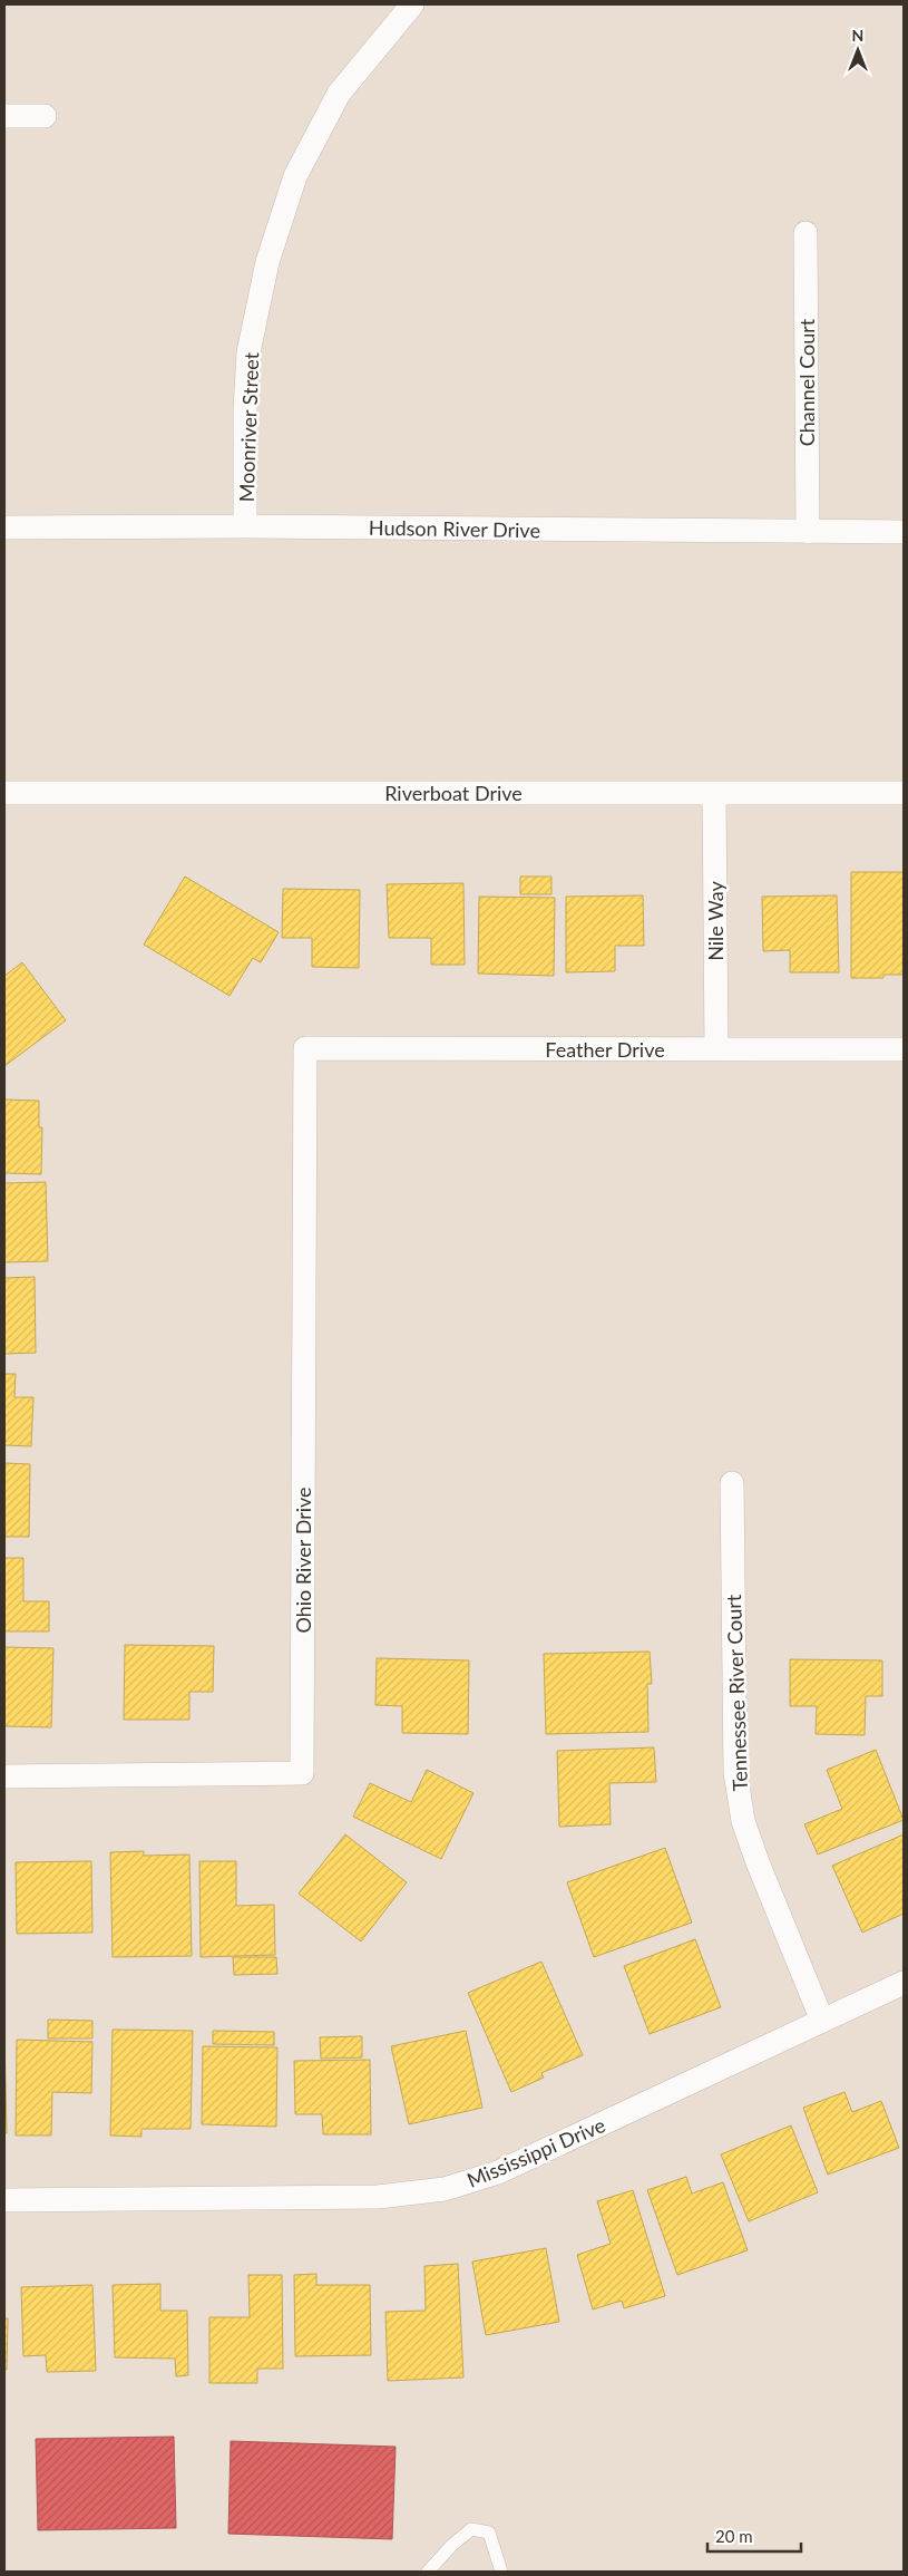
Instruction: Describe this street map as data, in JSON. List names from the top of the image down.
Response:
{
  "streets": {
    "street": [
      "Channel Court",
      "Moonriver Street",
      "Hudson River Drive",
      "Riverboat Drive",
      "Nile Way",
      "Feather Drive",
      "Ohio River Drive",
      "Tennessee River Court",
      "Mississippi Drive"
    ]
  },
  "crossings": [
    ["Channel Court", "Hudson River Drive"],
    ["Moonriver Street", "Hudson River Drive"],
    ["Riverboat Drive", "Nile Way"],
    ["Nile Way", "Feather Drive"],
    ["Feather Drive", "Ohio River Drive"],
    ["Tennessee River Court", "Mississippi Drive"]
  ],
  "scale_bar": "20 m",
  "north": "top"
}
